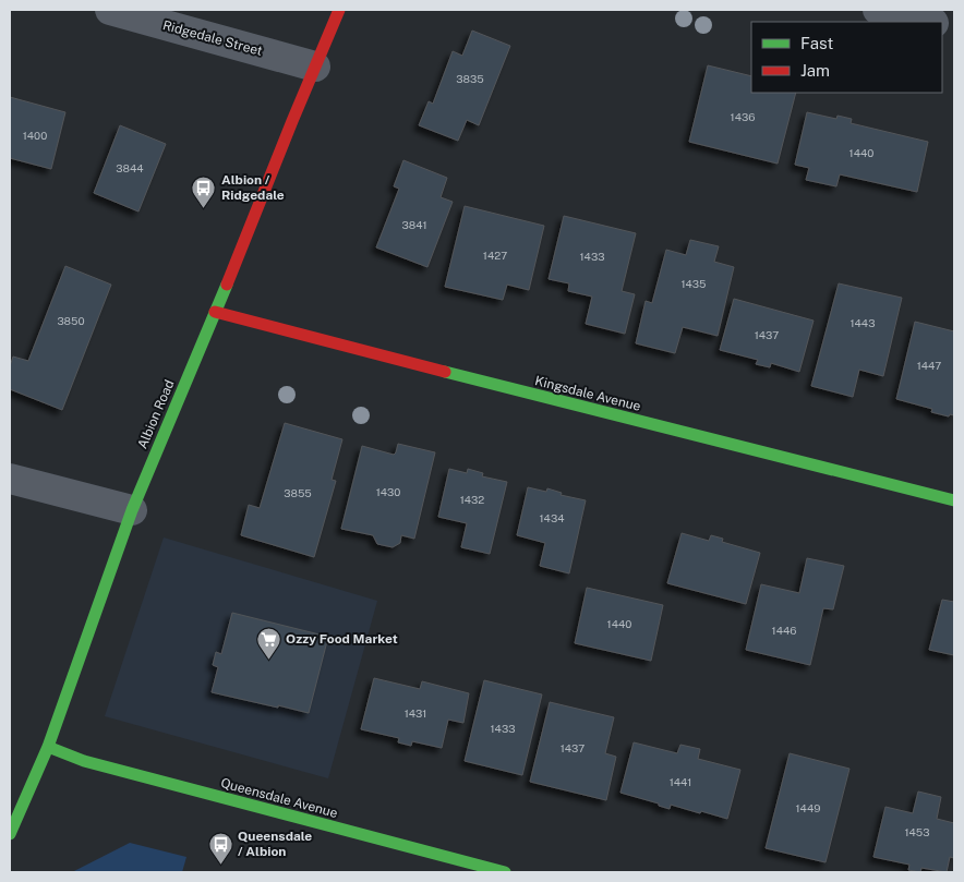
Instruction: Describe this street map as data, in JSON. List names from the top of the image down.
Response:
{
  "streets": {
    "street": [
      "Ridgedale Street",
      "Kingsdale Avenue",
      "Albion Road",
      "Queensdale Avenue"
    ]
  },
  "crossings": [
    ["Ridgedale Street", "Albion Road"],
    ["Kingsdale Avenue", "Albion Road"],
    ["Albion Road", "Queensdale Avenue"]
  ],
  "places": {
    "bus stop": ["Albion / Ridgedale", "Queensdale / Albion"],
    "supermarket": ["Ozzy Food Market"]
  },
  "house_numbers": [
    "3835",
    "1436",
    "1400",
    "1440",
    "3844",
    "3841",
    "1427",
    "1433",
    "1435",
    "3850",
    "1443",
    "1437",
    "1447",
    "1430",
    "3855",
    "1432",
    "1434",
    "1440",
    "1446",
    "1431",
    "1433",
    "1437",
    "1441",
    "1449",
    "1453"
  ],
  "legend": ["Fast", "Jam"]
}
